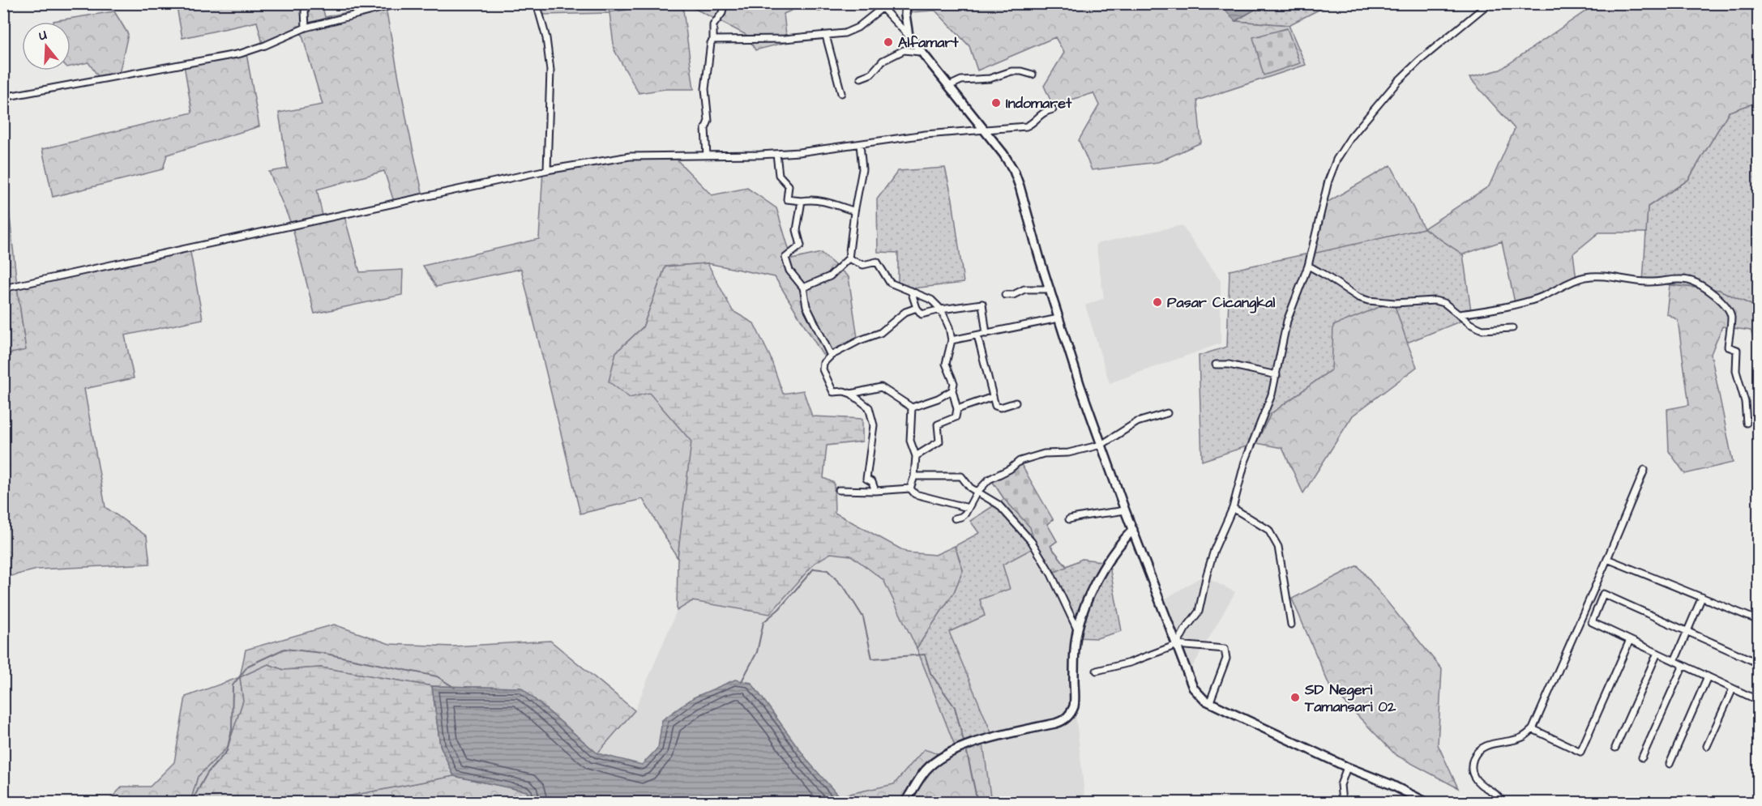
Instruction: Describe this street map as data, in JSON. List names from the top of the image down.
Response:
{
  "places": [
    "Alfamart",
    "Indomaret",
    "Pasar Cicangkal",
    "SD Negeri Tamansari 02"
  ],
  "north": "top"
}
